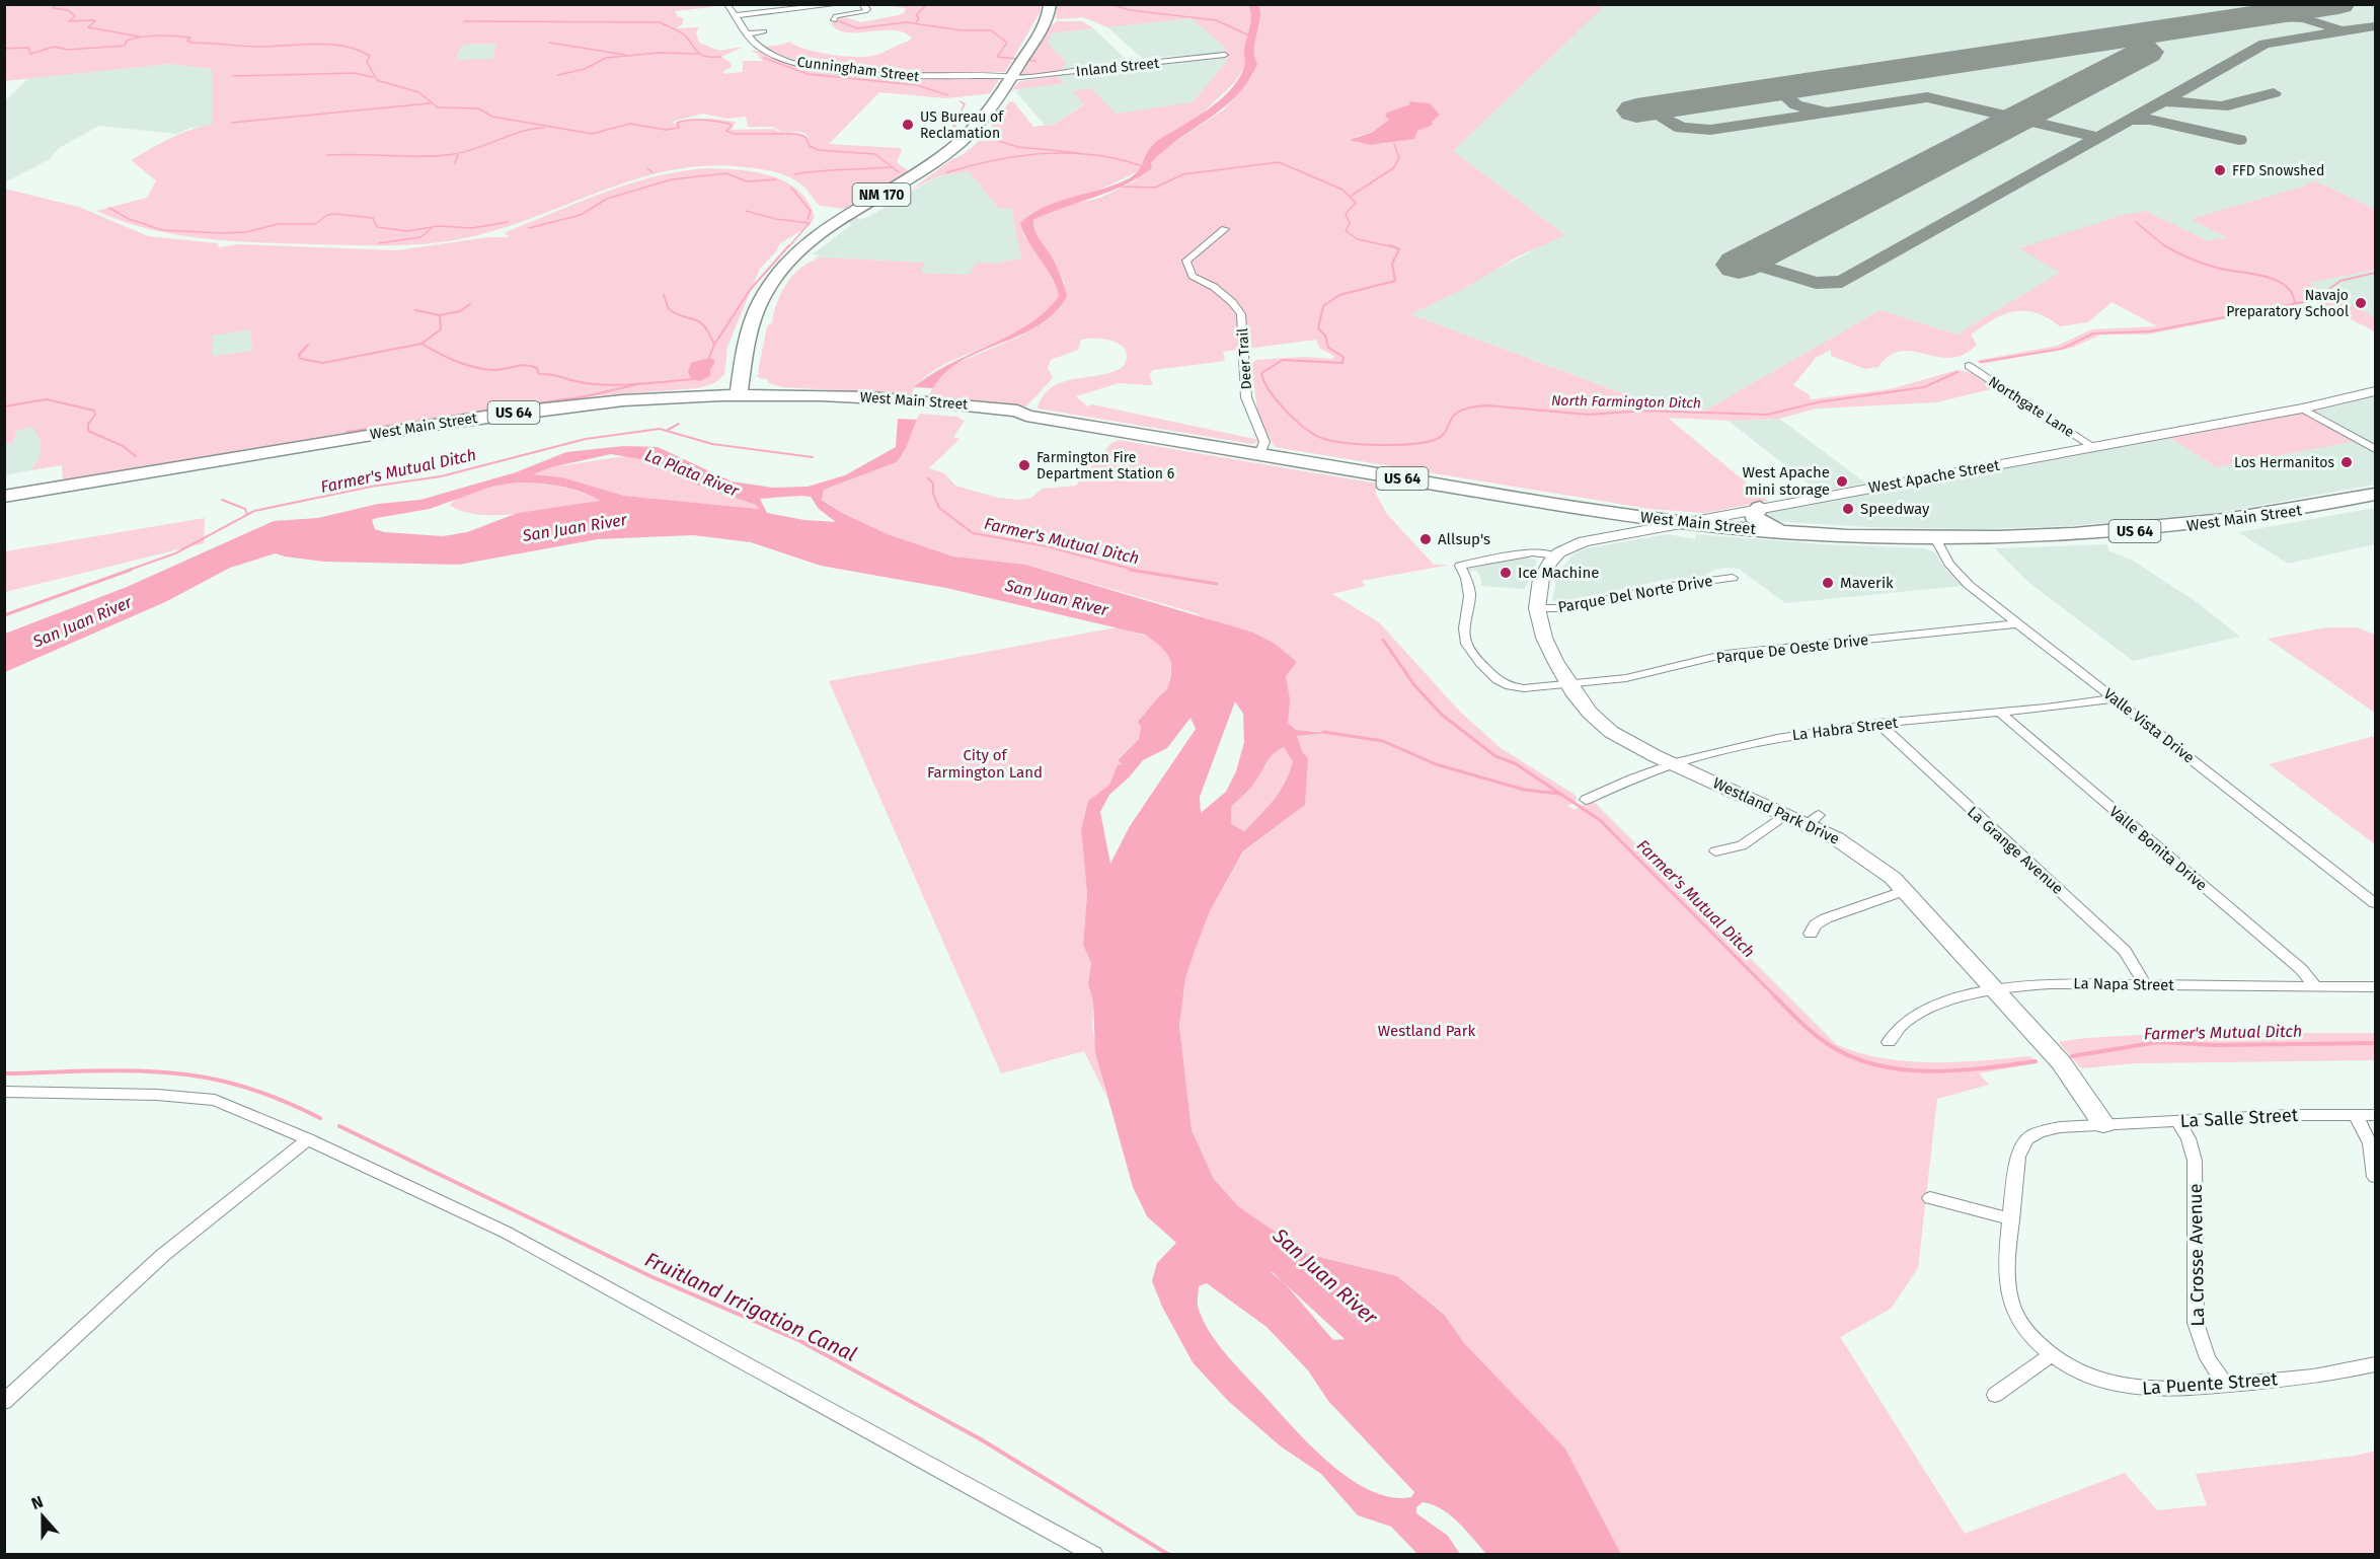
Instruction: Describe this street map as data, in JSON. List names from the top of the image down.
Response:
{
  "streets": {
    "highway": ["NM 170", "West Main Street", "US 64"],
    "street": [
      "Inland Street",
      "Cunningham Street",
      "Deer Trail",
      "Northgate Lane",
      "West Apache Street",
      "Parque Del Norte Drive",
      "Parque De Oeste Drive",
      "Valle Vista Drive",
      "La Habra Street",
      "Westland Park Drive",
      "Valle Bonita Drive",
      "La Grange Avenue",
      "La Napa Street",
      "La Salle Street",
      "La Crosse Avenue",
      "La Puente Street"
    ]
  },
  "crossings": [
    ["Inland Street", "Cunningham Street"],
    ["Inland Street", "NM 170"],
    ["Cunningham Street", "NM 170"],
    ["NM 170", "West Main Street"],
    ["Deer Trail", "West Main Street"],
    ["West Main Street", "West Apache Street"],
    ["West Main Street", "Valle Vista Drive"],
    ["Northgate Lane", "West Apache Street"],
    ["West Apache Street", "Parque De Oeste Drive"],
    ["West Apache Street", "Westland Park Drive"],
    ["Parque Del Norte Drive", "Westland Park Drive"],
    ["Parque De Oeste Drive", "Valle Vista Drive"],
    ["Parque De Oeste Drive", "Westland Park Drive"],
    ["Valle Vista Drive", "La Habra Street"],
    ["La Habra Street", "Westland Park Drive"],
    ["La Habra Street", "Valle Bonita Drive"],
    ["La Habra Street", "La Grange Avenue"],
    ["Westland Park Drive", "La Napa Street"],
    ["Westland Park Drive", "La Salle Street"],
    ["Valle Bonita Drive", "La Napa Street"],
    ["La Grange Avenue", "La Napa Street"],
    ["La Salle Street", "La Crosse Avenue"],
    ["La Salle Street", "La Puente Street"],
    ["La Crosse Avenue", "La Puente Street"]
  ],
  "water": [
    "North Farmington Ditch",
    "Farmer's Mutual Ditch",
    "La Plata River",
    "San Juan River",
    "Fruitland Irrigation Canal"
  ],
  "parks": ["City of Farmington Land", "Westland Park"],
  "places": [
    "US Bureau of Reclamation",
    "FFD Snowshed",
    "Navajo Preparatory School",
    "Los Hermanitos",
    "Farmington Fire Department Station 6",
    "West Apache mini storage",
    "Speedway",
    "Allsup's",
    "Ice Machine",
    "Maverik"
  ],
  "north": "top"
}
